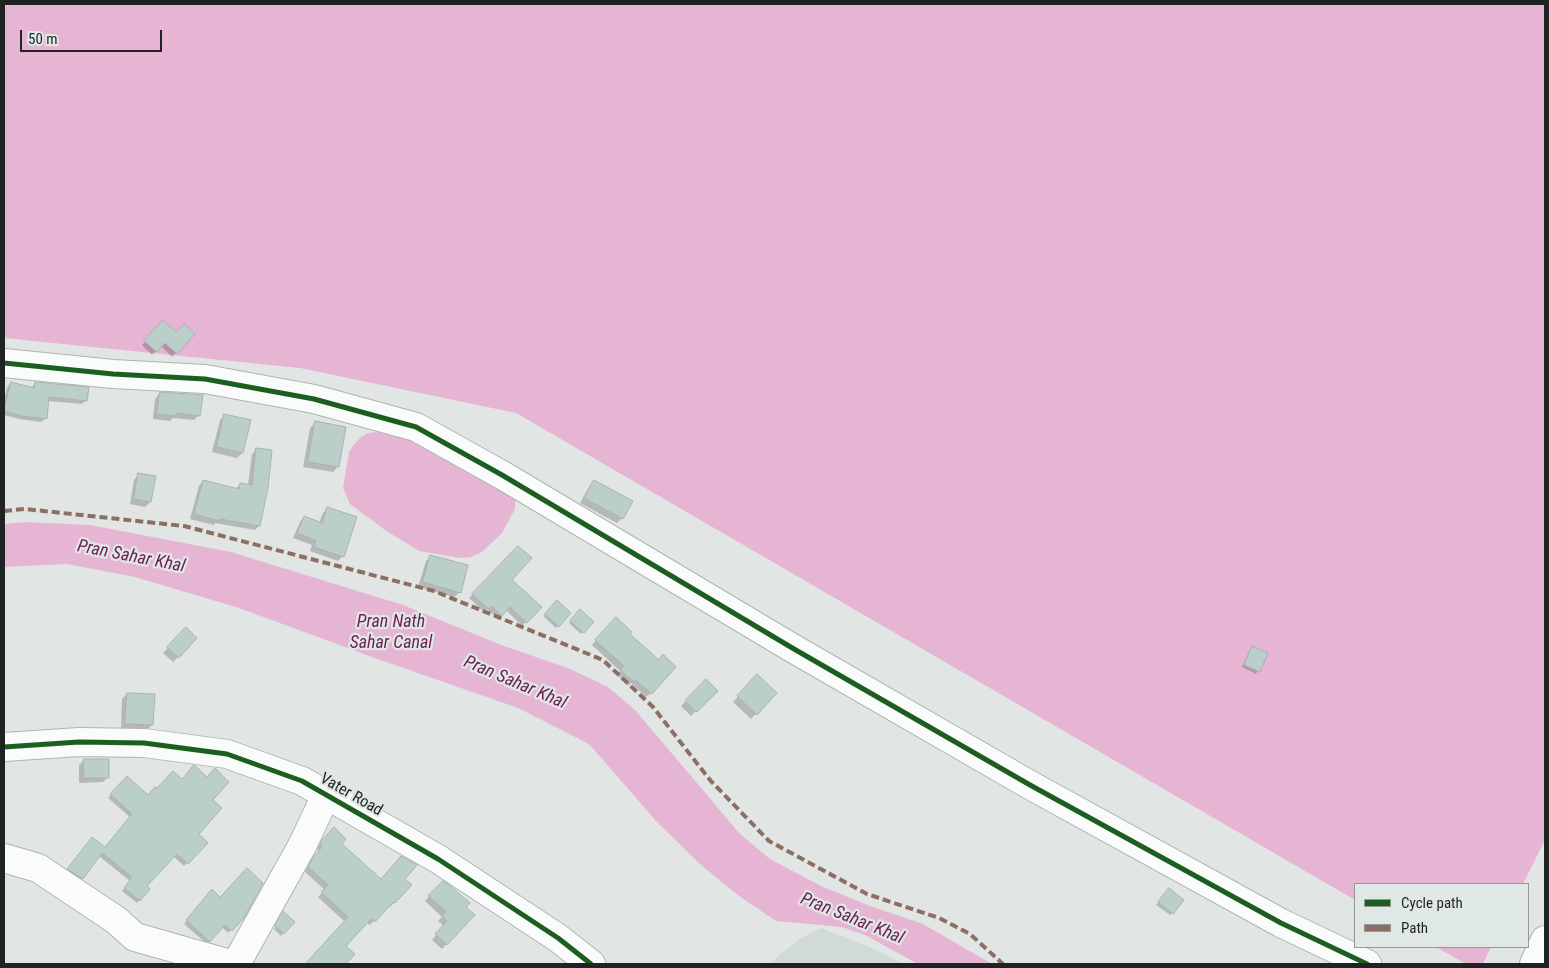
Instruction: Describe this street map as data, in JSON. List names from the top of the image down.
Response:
{
  "streets": {
    "street": ["Vater Road"]
  },
  "water": ["Pran Sahar Khal", "Pran Nath Sahar Canal"],
  "legend": ["Cycle path", "Path"],
  "scale_bar": "50 m"
}
